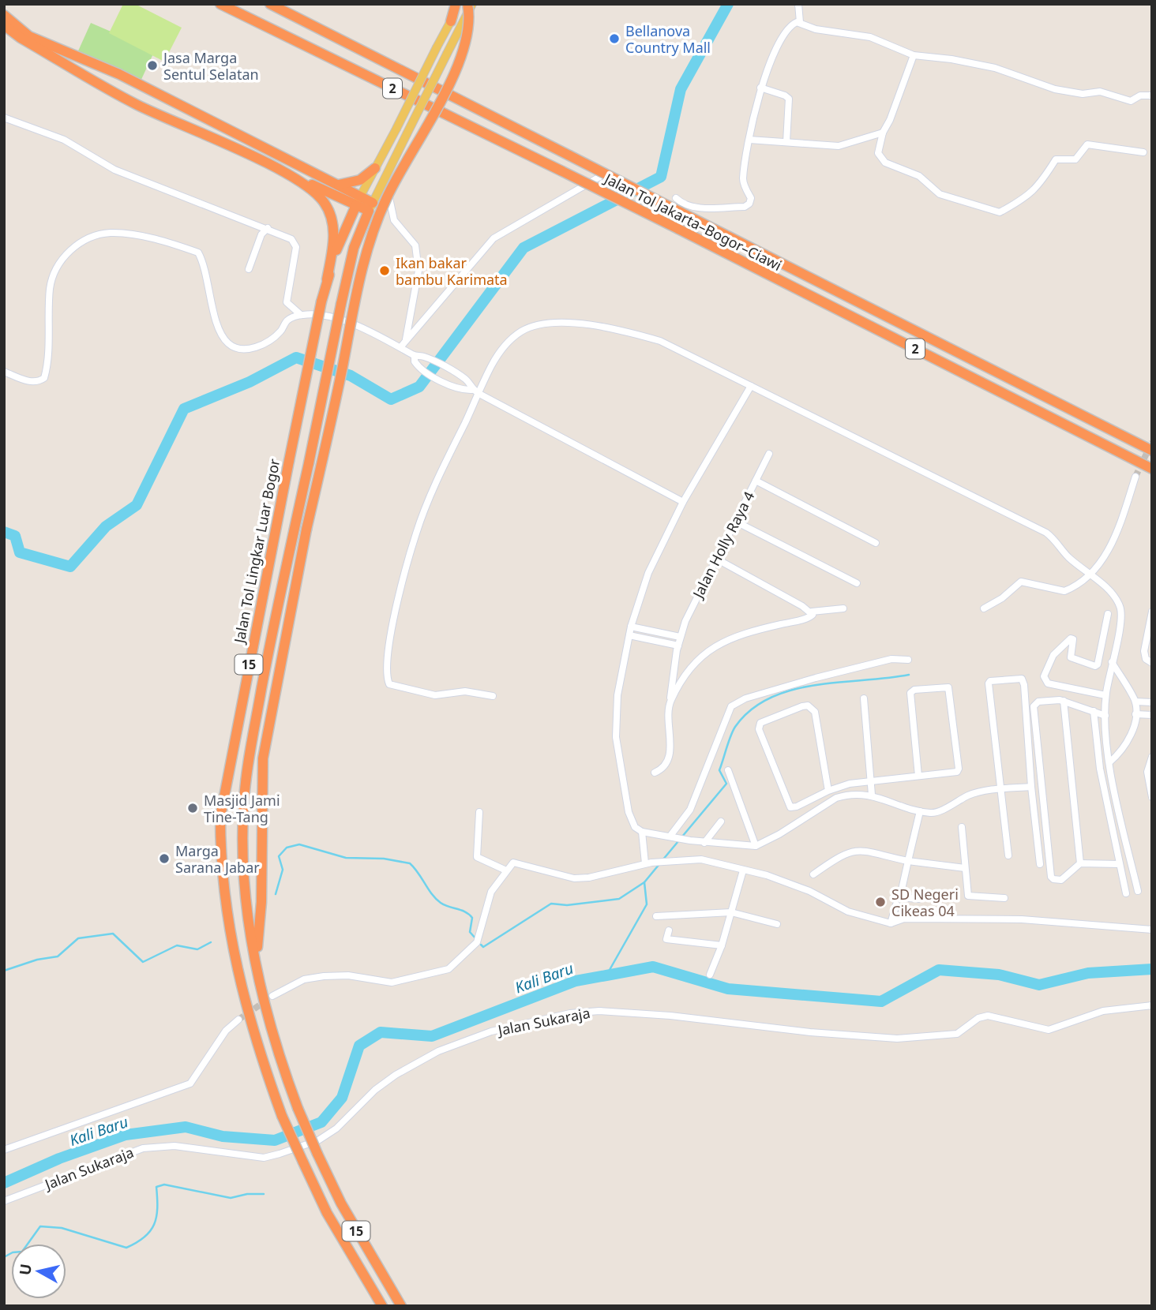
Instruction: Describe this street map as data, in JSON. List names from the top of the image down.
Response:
{
  "streets": {
    "highway": [
      "2",
      "Jalan Tol Jakarta–Bogor–Ciawi",
      "Jalan Tol Lingkar Luar Bogor",
      "15"
    ],
    "street": ["Jalan Holly Raya 4", "Jalan Sukaraja"]
  },
  "water": ["Kali Baru"],
  "places": [
    "Bellanova Country Mall",
    "Jasa Marga Sentul Selatan",
    "Ikan bakar bambu Karimata",
    "Masjid Jami Tine-Tang",
    "Marga Sarana Jabar",
    "SD Negeri Cikeas 04"
  ],
  "north": "left"
}
